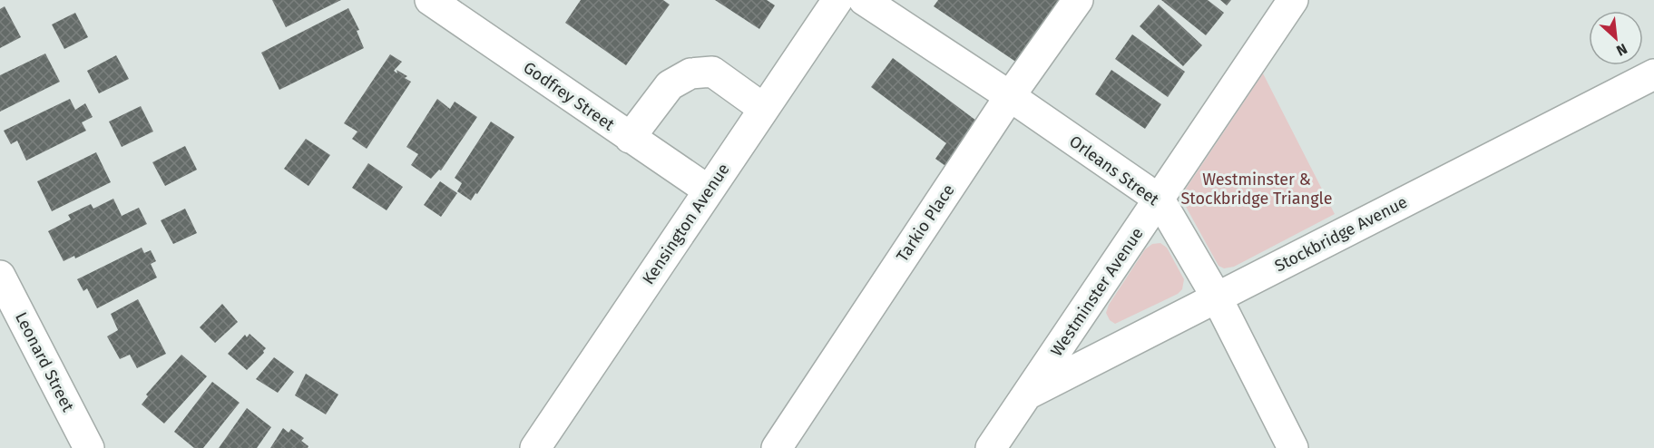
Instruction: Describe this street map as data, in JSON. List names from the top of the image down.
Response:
{
  "streets": {
    "street": [
      "Godfrey Street",
      "Orleans Street",
      "Tarkio Place",
      "Kensington Avenue",
      "Stockbridge Avenue",
      "Westminster Avenue",
      "Leonard Street"
    ]
  },
  "crossings": [
    ["Godfrey Street", "Kensington Avenue"],
    ["Orleans Street", "Tarkio Place"],
    ["Orleans Street", "Stockbridge Avenue"],
    ["Orleans Street", "Westminster Avenue"],
    ["Stockbridge Avenue", "Westminster Avenue"]
  ],
  "parks": ["Westminster & Stockbridge Triangle"],
  "north": "bottom right"
}
